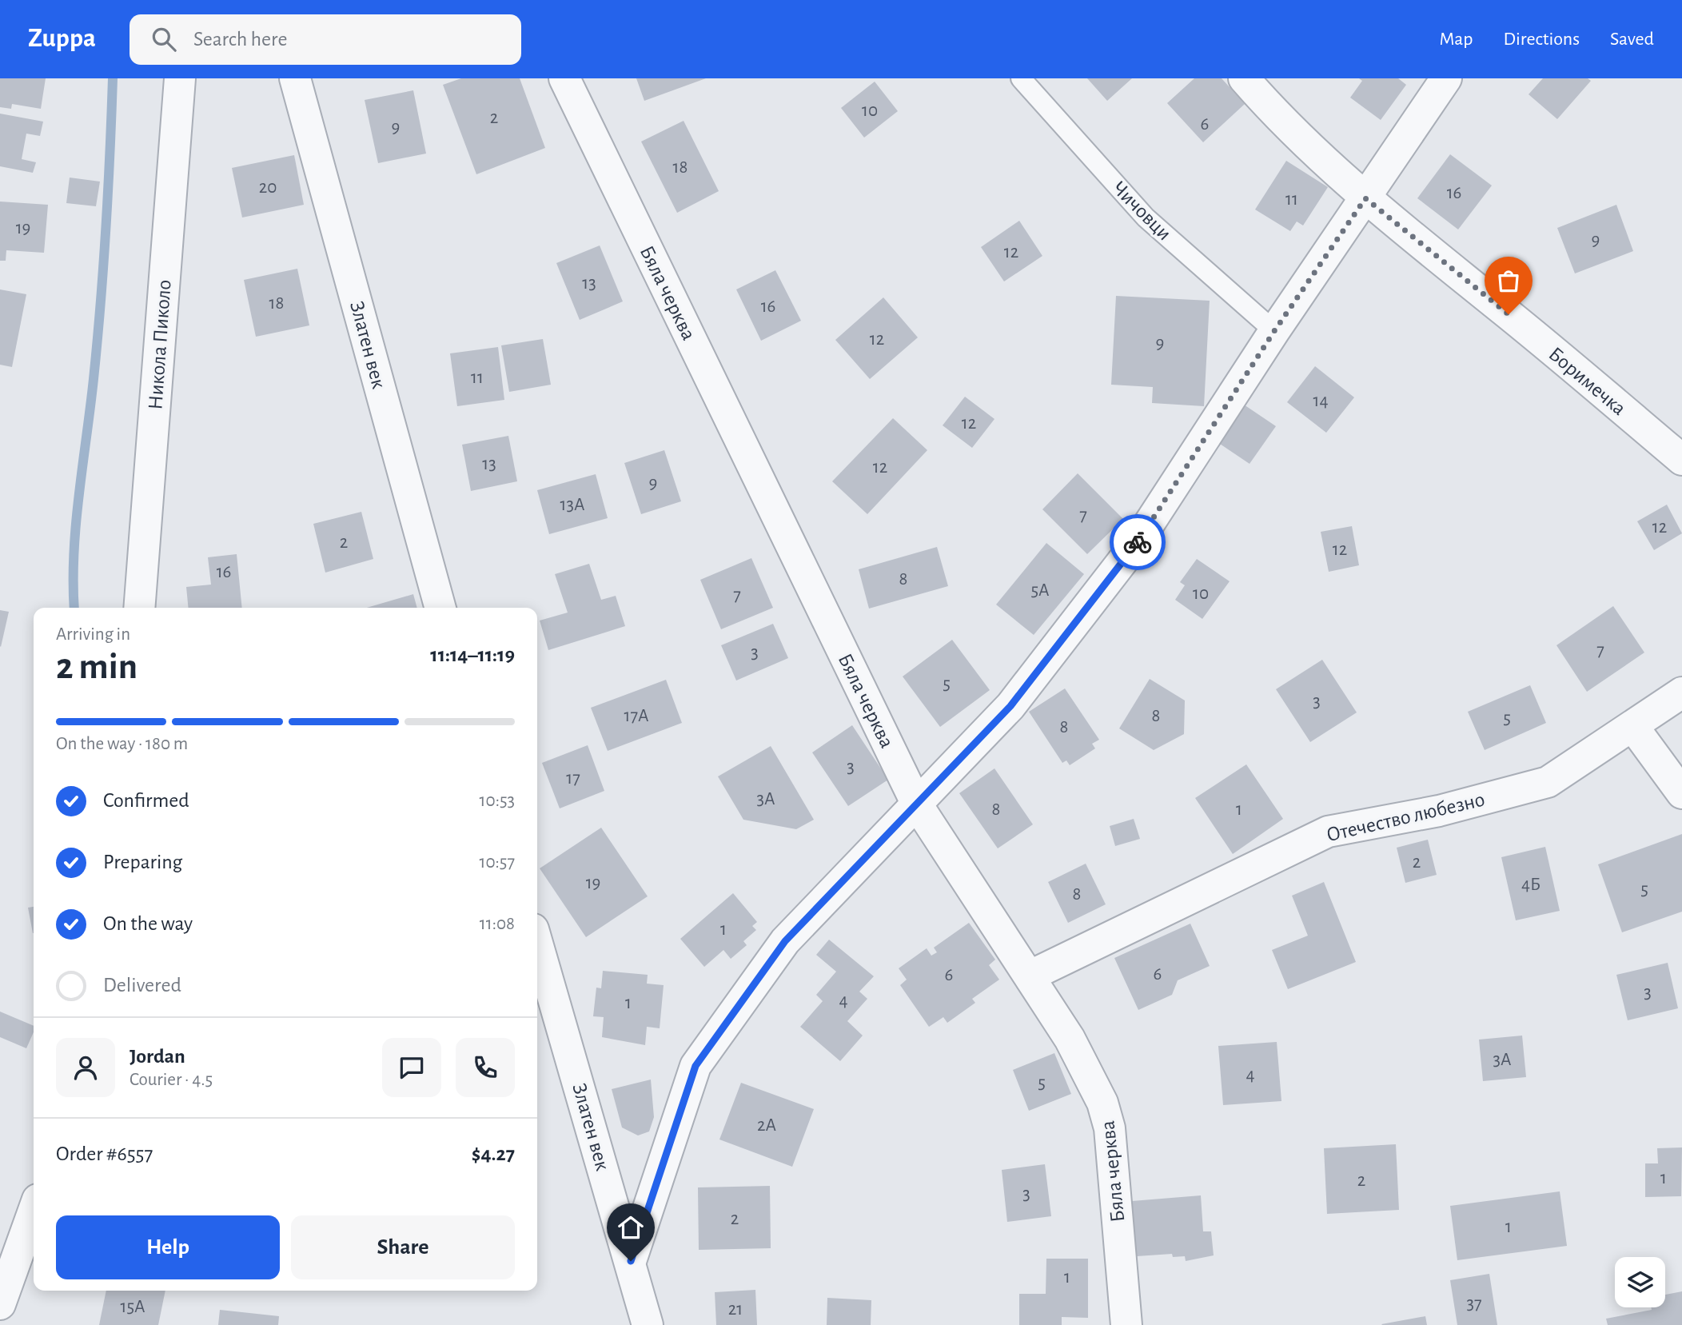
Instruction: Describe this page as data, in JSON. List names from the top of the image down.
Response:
{
  "streets": {
    "street": [
      "Бяла черква",
      "Никола Пиколо",
      "Златен век",
      "Боримечка",
      "Отечество любезно"
    ],
    "lane": ["Чичовци"]
  },
  "crossings": [
    ["Бяла черква", "Отечество любезно"]
  ],
  "house_numbers": [
    "10",
    "2",
    "6",
    "9",
    "18",
    "20",
    "16",
    "11",
    "19",
    "9",
    "12",
    "13",
    "18",
    "16",
    "12",
    "9",
    "11",
    "14",
    "12",
    "13",
    "12",
    "9",
    "13А",
    "7",
    "12",
    "2",
    "12",
    "16",
    "8",
    "5А",
    "10",
    "7",
    "7",
    "3",
    "5",
    "3",
    "17А",
    "8",
    "5",
    "8",
    "3",
    "17",
    "3А",
    "8",
    "1",
    "2",
    "19",
    "4Б",
    "5",
    "8",
    "1",
    "6",
    "6",
    "3",
    "4",
    "1",
    "3А",
    "4",
    "5",
    "2А",
    "1",
    "2",
    "3",
    "2",
    "1",
    "1",
    "37",
    "15А",
    "21"
  ],
  "page": {
    "header": "Zuppa",
    "search": "Search here",
    "nav": ["Map", "Directions", "Saved"],
    "heading": ["2 min", "Arriving in", "11:14–11:19"],
    "panel": [
      "Jordan",
      "Courier · 4.5",
      "Order #6557",
      "$4.27"
    ],
    "bar": "On the way · 180 m",
    "list": [
      ["Confirmed", "10:53"],
      ["Preparing", "10:57"],
      ["On the way", "11:08"],
      "Delivered"
    ],
    "buttons": ["Help", "Share"]
  }
}
